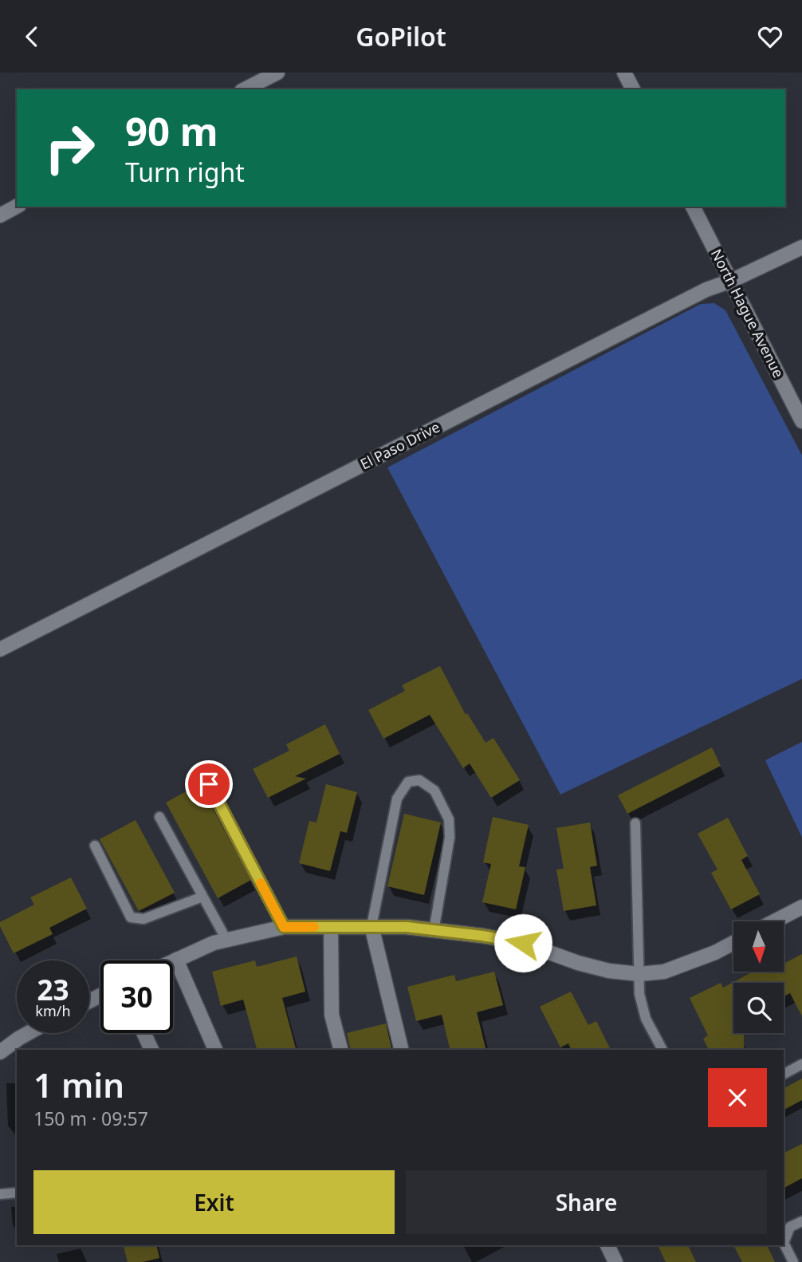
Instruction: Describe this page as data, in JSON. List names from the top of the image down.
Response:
{
  "streets": {
    "street": ["North Hague Avenue", "El Paso Drive"]
  },
  "crossings": [
    ["North Hague Avenue", "El Paso Drive"]
  ],
  "north": "bottom",
  "page": {
    "header": "GoPilot",
    "turn": ["90 m", "Turn right"],
    "speed": "23 km/h",
    "limit": "30",
    "heading": ["1 min", "150 m · 09:57"],
    "buttons": ["Exit", "Share"]
  }
}
